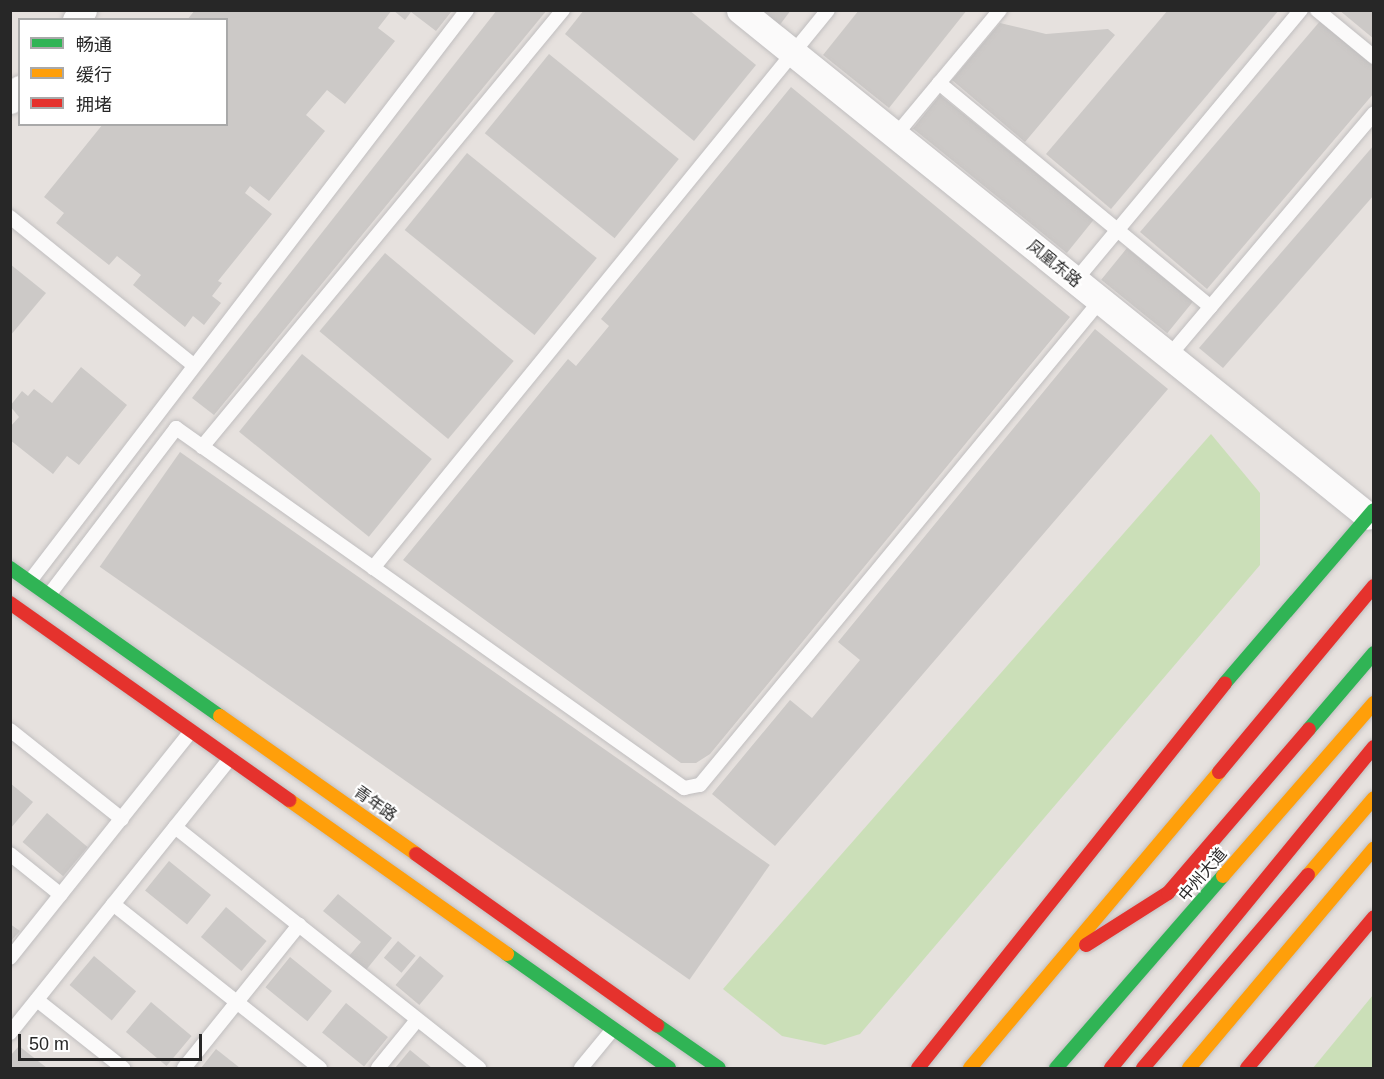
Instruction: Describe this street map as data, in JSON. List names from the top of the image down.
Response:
{
  "streets": {
    "main road": ["青年路", "中州大道"],
    "street": ["凤凰东路"]
  },
  "legend": ["畅通", "缓行", "拥堵"],
  "scale_bar": "50 m"
}
